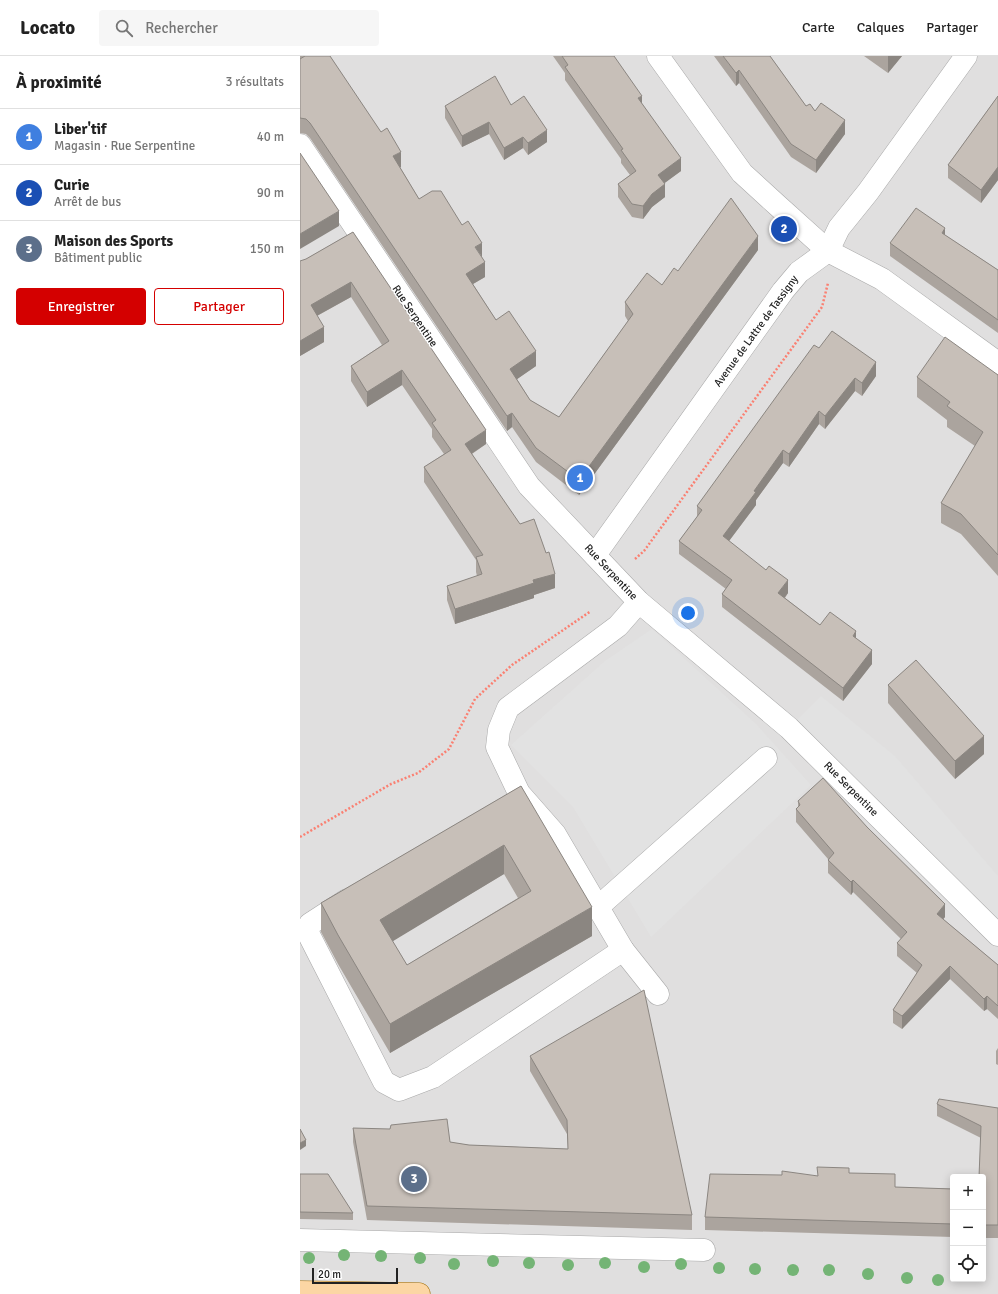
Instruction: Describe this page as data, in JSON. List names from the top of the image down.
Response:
{
  "streets": {
    "street": ["Rue Serpentine", "Avenue de Lattre de Tassigny"]
  },
  "crossings": [
    ["Rue Serpentine", "Avenue de Lattre de Tassigny"]
  ],
  "scale_bar": "20 m",
  "page": {
    "header": "Locato",
    "search": "Rechercher",
    "nav": ["Carte", "Calques", "Partager"],
    "heading": ["À proximité", "3 résultats"],
    "list": [
      {
        "mark": "1",
        "name": "Liber'tif",
        "note": "Magasin · Rue Serpentine",
        "value": "40 m"
      },
      {
        "mark": "2",
        "name": "Curie",
        "note": "Arrêt de bus",
        "value": "90 m"
      },
      {
        "mark": "3",
        "name": "Maison des Sports",
        "note": "Bâtiment public",
        "value": "150 m"
      }
    ],
    "pins": ["2", "1", "3"],
    "buttons": ["Enregistrer", "Partager"],
    "map_buttons": ["+", "−"],
    "scale": "20 m"
  }
}
